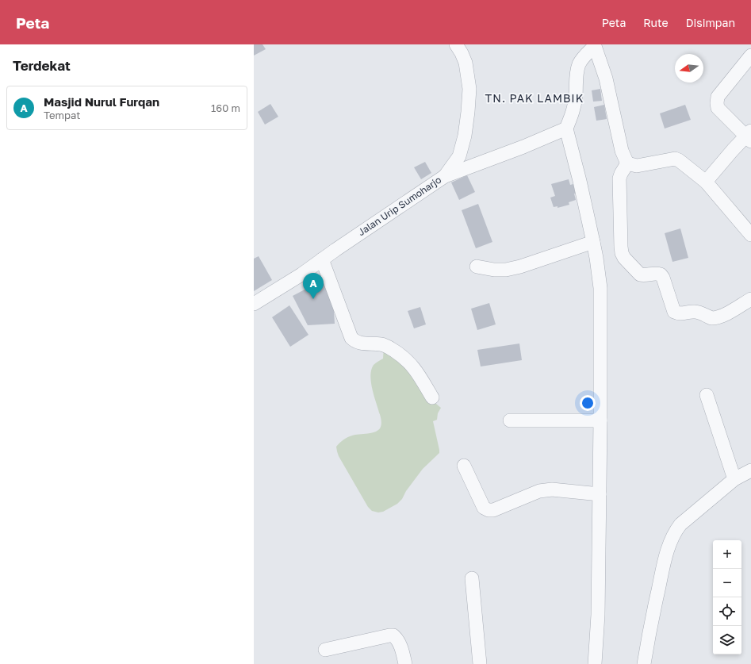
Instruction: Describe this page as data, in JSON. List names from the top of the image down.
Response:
{
  "streets": {
    "street": ["Jalan Urip Sumoharjo"]
  },
  "districts": ["TN. PAK LAMBIK"],
  "north": "left",
  "page": {
    "header": "Peta",
    "nav": ["Peta", "Rute", "Disimpan"],
    "heading": "Terdekat",
    "list": [
      {
        "mark": "A",
        "name": "Masjid Nurul Furqan",
        "note": "Tempat",
        "value": "160 m"
      }
    ],
    "pins": "A",
    "map_buttons": ["+", "−"]
  }
}
